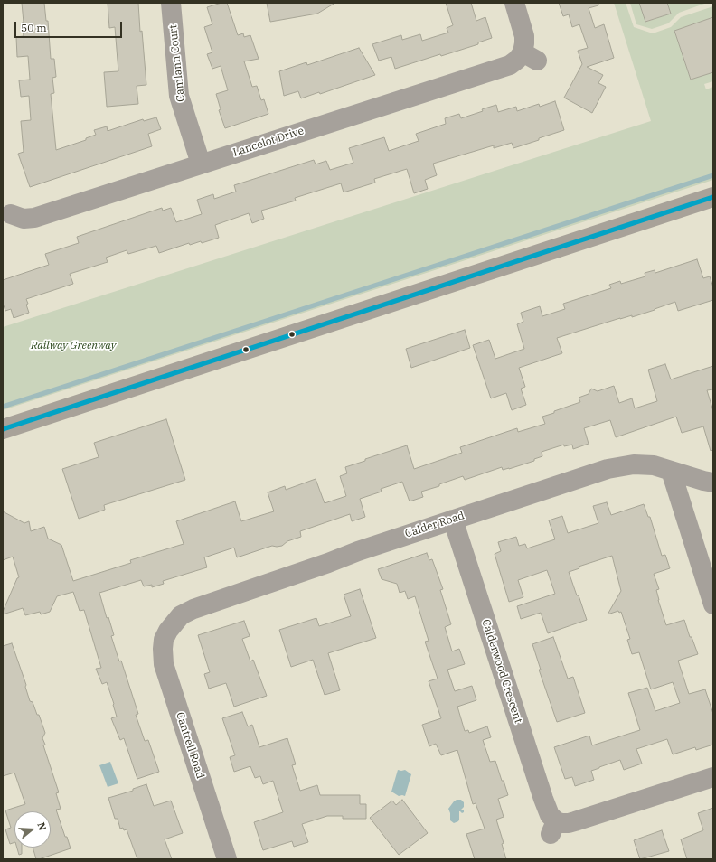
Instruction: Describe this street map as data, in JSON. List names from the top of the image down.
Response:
{
  "streets": {
    "street": [
      "Camlann Court",
      "Lancelot Drive",
      "Calder Road",
      "Calderwood Crescent",
      "Cantrell Road"
    ]
  },
  "crossings": [
    ["Camlann Court", "Lancelot Drive"],
    ["Calder Road", "Calderwood Crescent"],
    ["Calder Road", "Cantrell Road"]
  ],
  "parks": ["Railway Greenway"],
  "scale_bar": "50 m",
  "north": "right"
}
